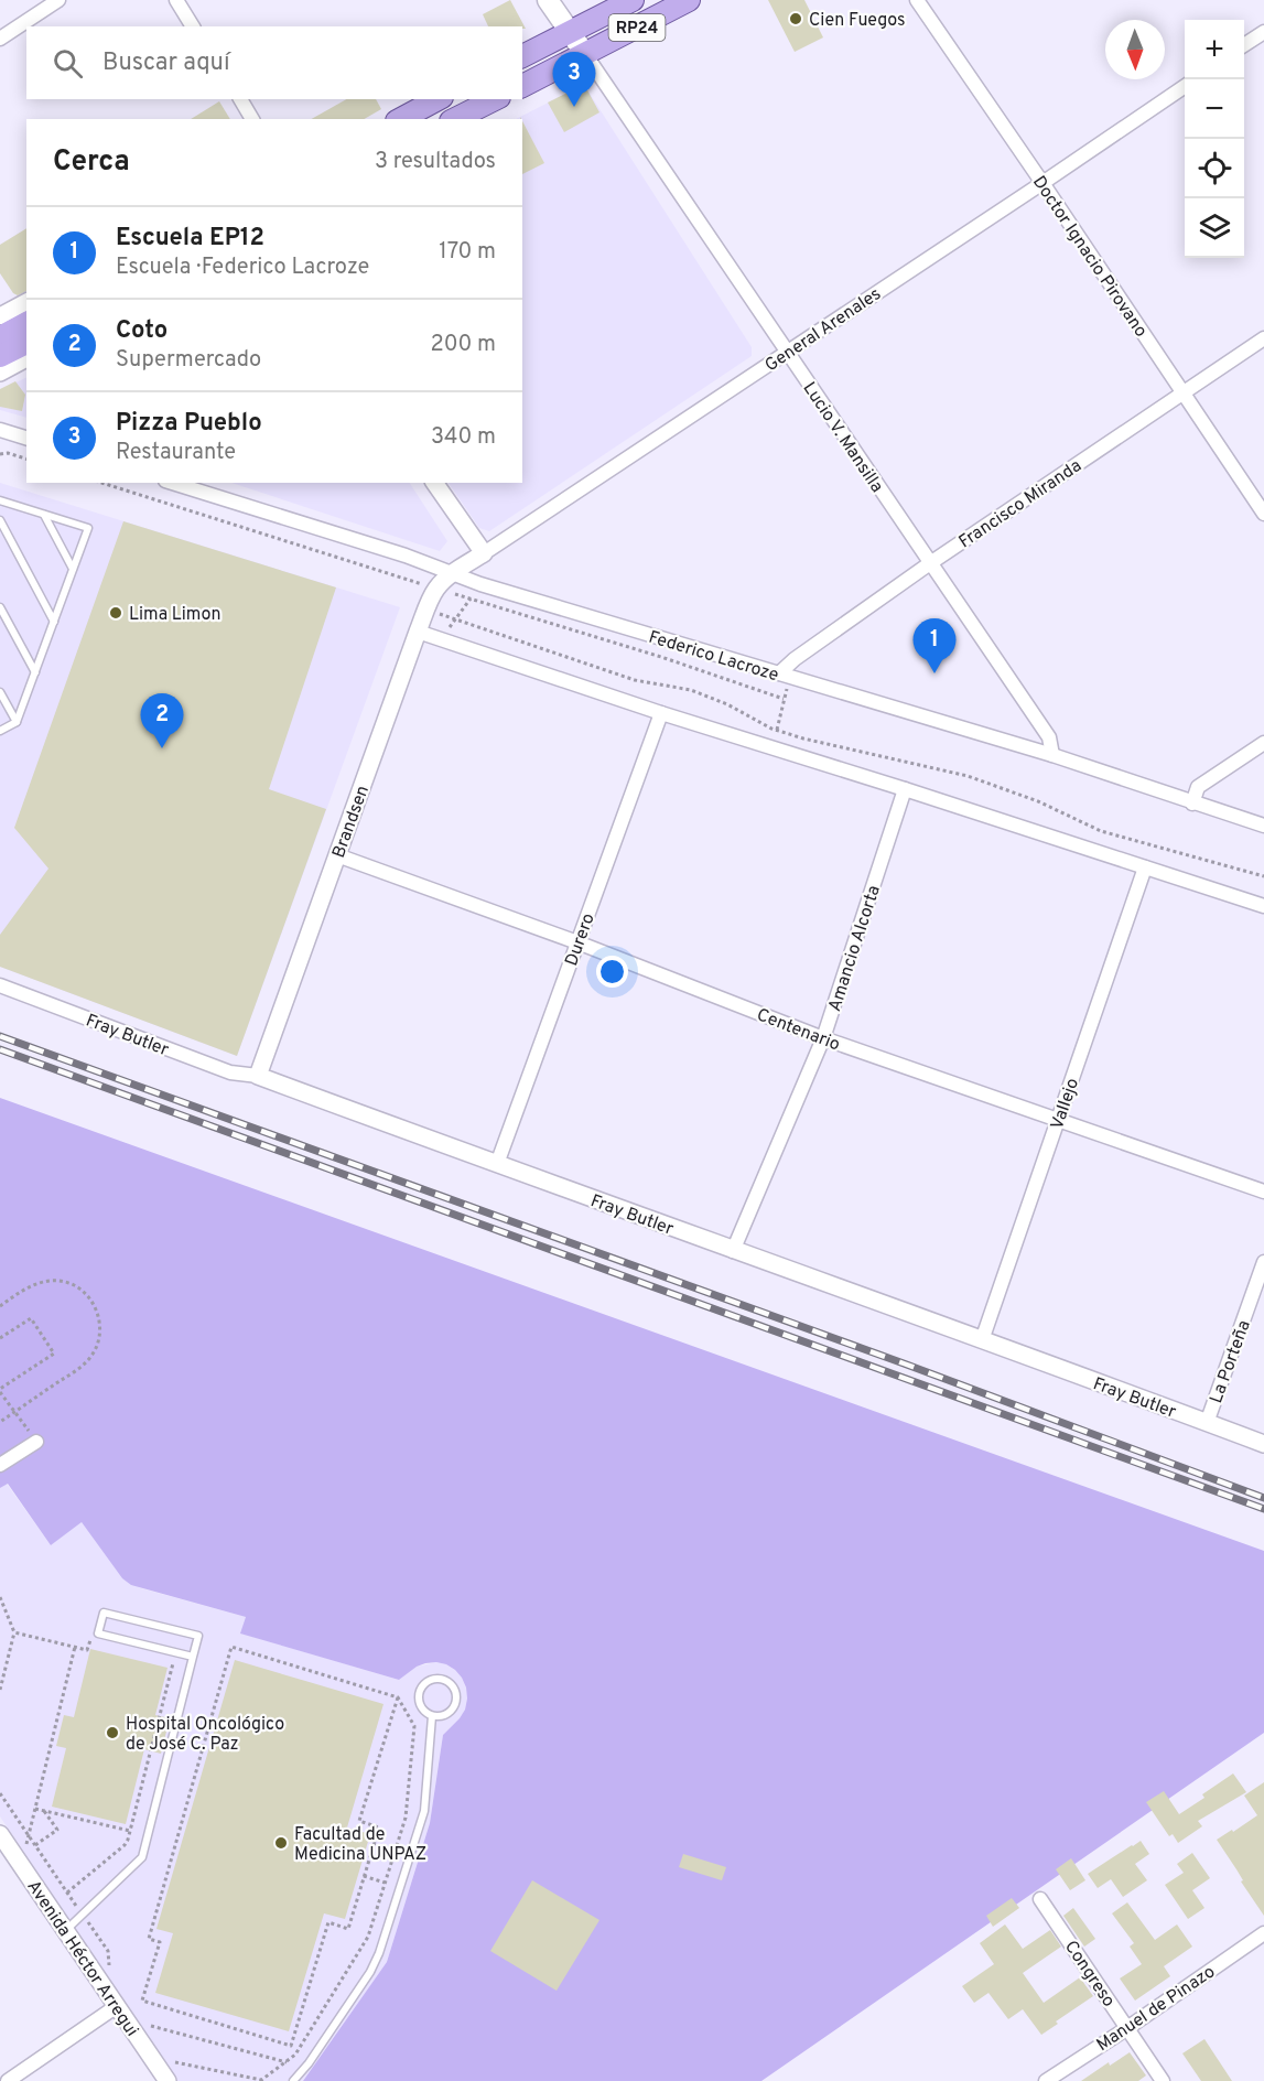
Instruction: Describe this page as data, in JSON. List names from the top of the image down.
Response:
{
  "streets": {
    "main road": ["RP24"],
    "street": [
      "Doctor Ignacio Pirovano",
      "General Arenales",
      "Lucio V. Mansilla",
      "Francisco Miranda",
      "Federico Lacroze",
      "Brandsen",
      "Durero",
      "Amancio Alcorta",
      "Centenario",
      "Fray Butler",
      "Vallejo",
      "La Porteña",
      "Avenida Héctor Arregui",
      "Congreso",
      "Manuel de Pinazo"
    ]
  },
  "crossings": [
    ["RP24", "Lucio V. Mansilla"],
    ["Doctor Ignacio Pirovano", "General Arenales"],
    ["Doctor Ignacio Pirovano", "Francisco Miranda"],
    ["General Arenales", "Lucio V. Mansilla"],
    ["General Arenales", "Federico Lacroze"],
    ["General Arenales", "Brandsen"],
    ["Lucio V. Mansilla", "Francisco Miranda"],
    ["Lucio V. Mansilla", "Federico Lacroze"],
    ["Francisco Miranda", "Federico Lacroze"],
    ["Federico Lacroze", "Brandsen"],
    ["Brandsen", "Centenario"],
    ["Brandsen", "Fray Butler"],
    ["Durero", "Centenario"],
    ["Durero", "Fray Butler"],
    ["Amancio Alcorta", "Centenario"],
    ["Amancio Alcorta", "Fray Butler"],
    ["Centenario", "Vallejo"],
    ["Fray Butler", "Vallejo"],
    ["Fray Butler", "La Porteña"],
    ["Congreso", "Manuel de Pinazo"]
  ],
  "places": [
    "Cien Fuegos",
    "Lima Limon",
    "Hospital Oncológico de José C. Paz",
    "Facultad de Medicina UNPAZ"
  ],
  "north": "bottom",
  "page": {
    "map_buttons": ["+", "−"],
    "search": "Buscar aquí",
    "pins": ["3", "1", "2"],
    "heading": ["Cerca", "3 resultados"],
    "list": [
      {
        "mark": "1",
        "name": "Escuela EP12",
        "note": "Escuela · Federico Lacroze",
        "value": "170 m"
      },
      {
        "mark": "2",
        "name": "Coto",
        "note": "Supermercado",
        "value": "200 m"
      },
      {
        "mark": "3",
        "name": "Pizza Pueblo",
        "note": "Restaurante",
        "value": "340 m"
      }
    ]
  }
}
